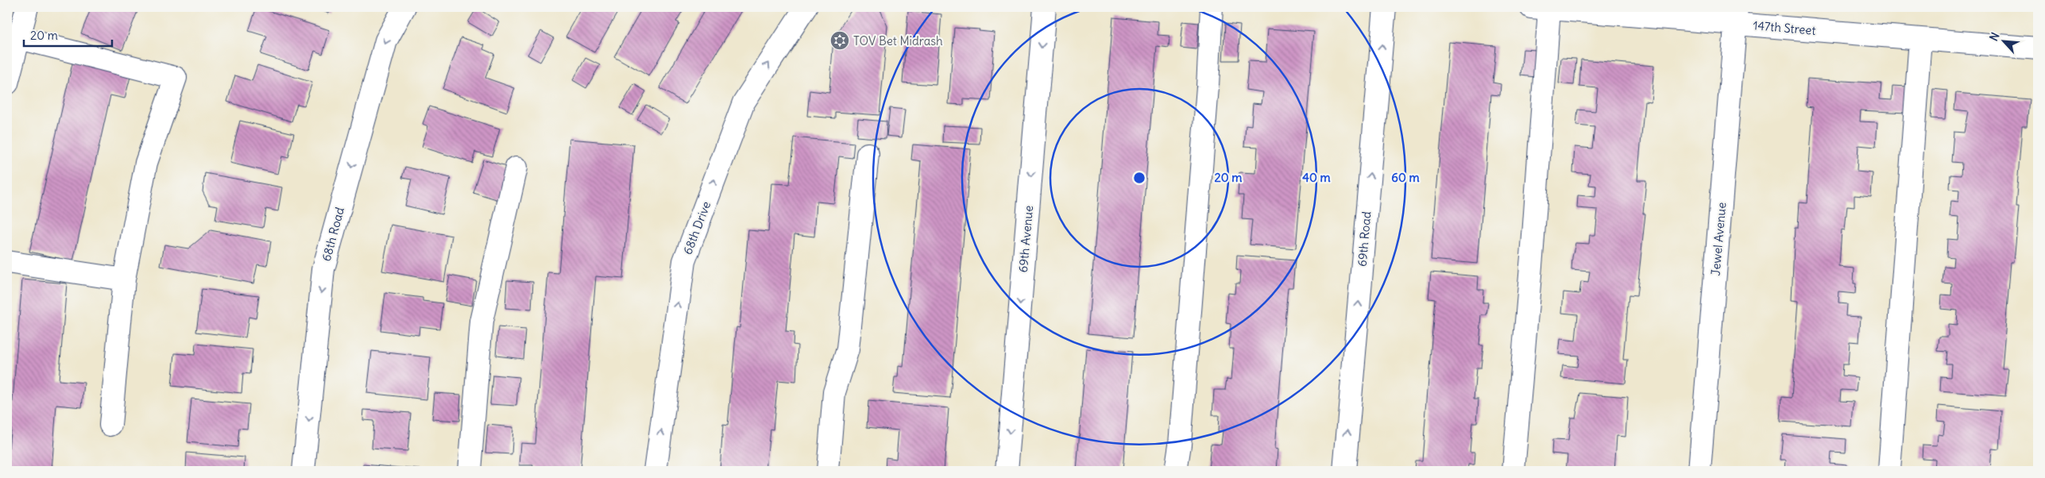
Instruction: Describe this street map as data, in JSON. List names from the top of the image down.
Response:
{
  "streets": {
    "street": [
      "147th Street",
      "68th Drive",
      "68th Road",
      "69th Avenue",
      "69th Road",
      "Jewel Avenue"
    ]
  },
  "crossings": [
    ["147th Street", "Jewel Avenue"]
  ],
  "places": {
    "synagogue": ["TOV Bet Midrash"]
  },
  "scale_bar": "20 m",
  "north": "top left",
  "rings": ["20 m", "40 m", "60 m"]
}
